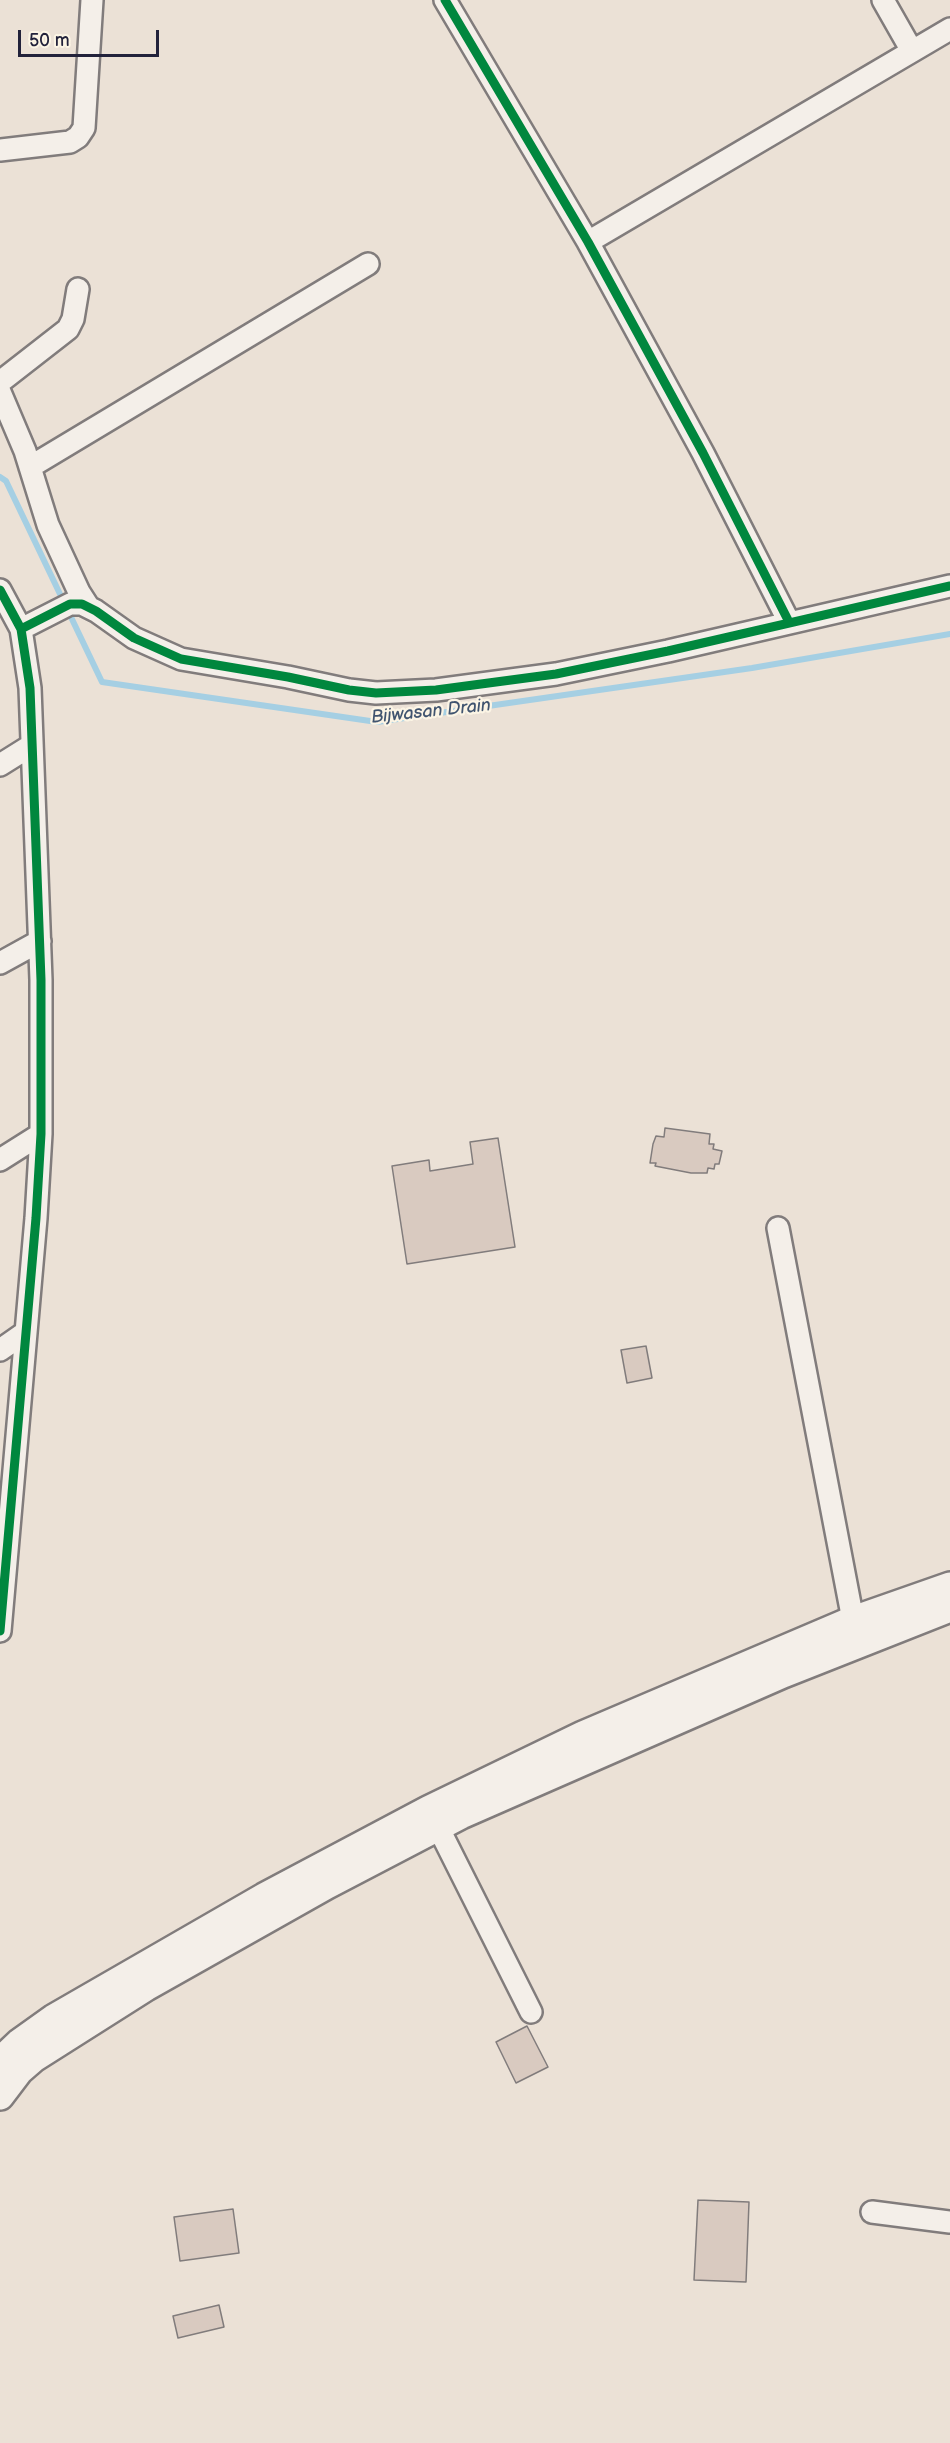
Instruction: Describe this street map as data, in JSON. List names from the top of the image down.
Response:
{
  "water": ["Bijwasan Drain"],
  "scale_bar": "50 m"
}
